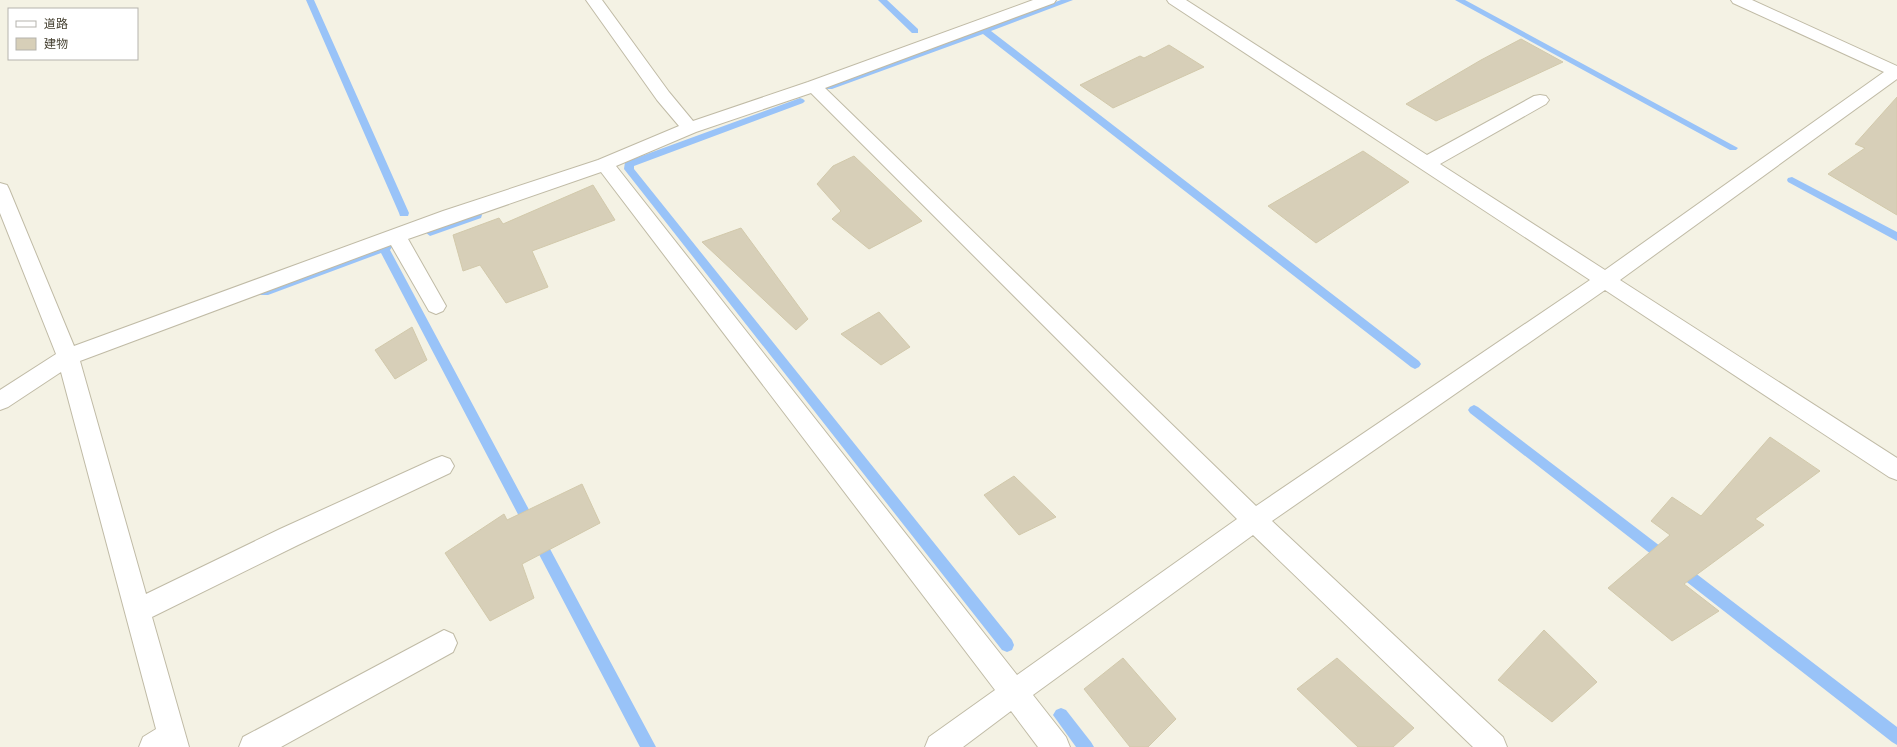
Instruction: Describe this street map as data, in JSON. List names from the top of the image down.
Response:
{
  "legend": ["道路", "建物"]
}
